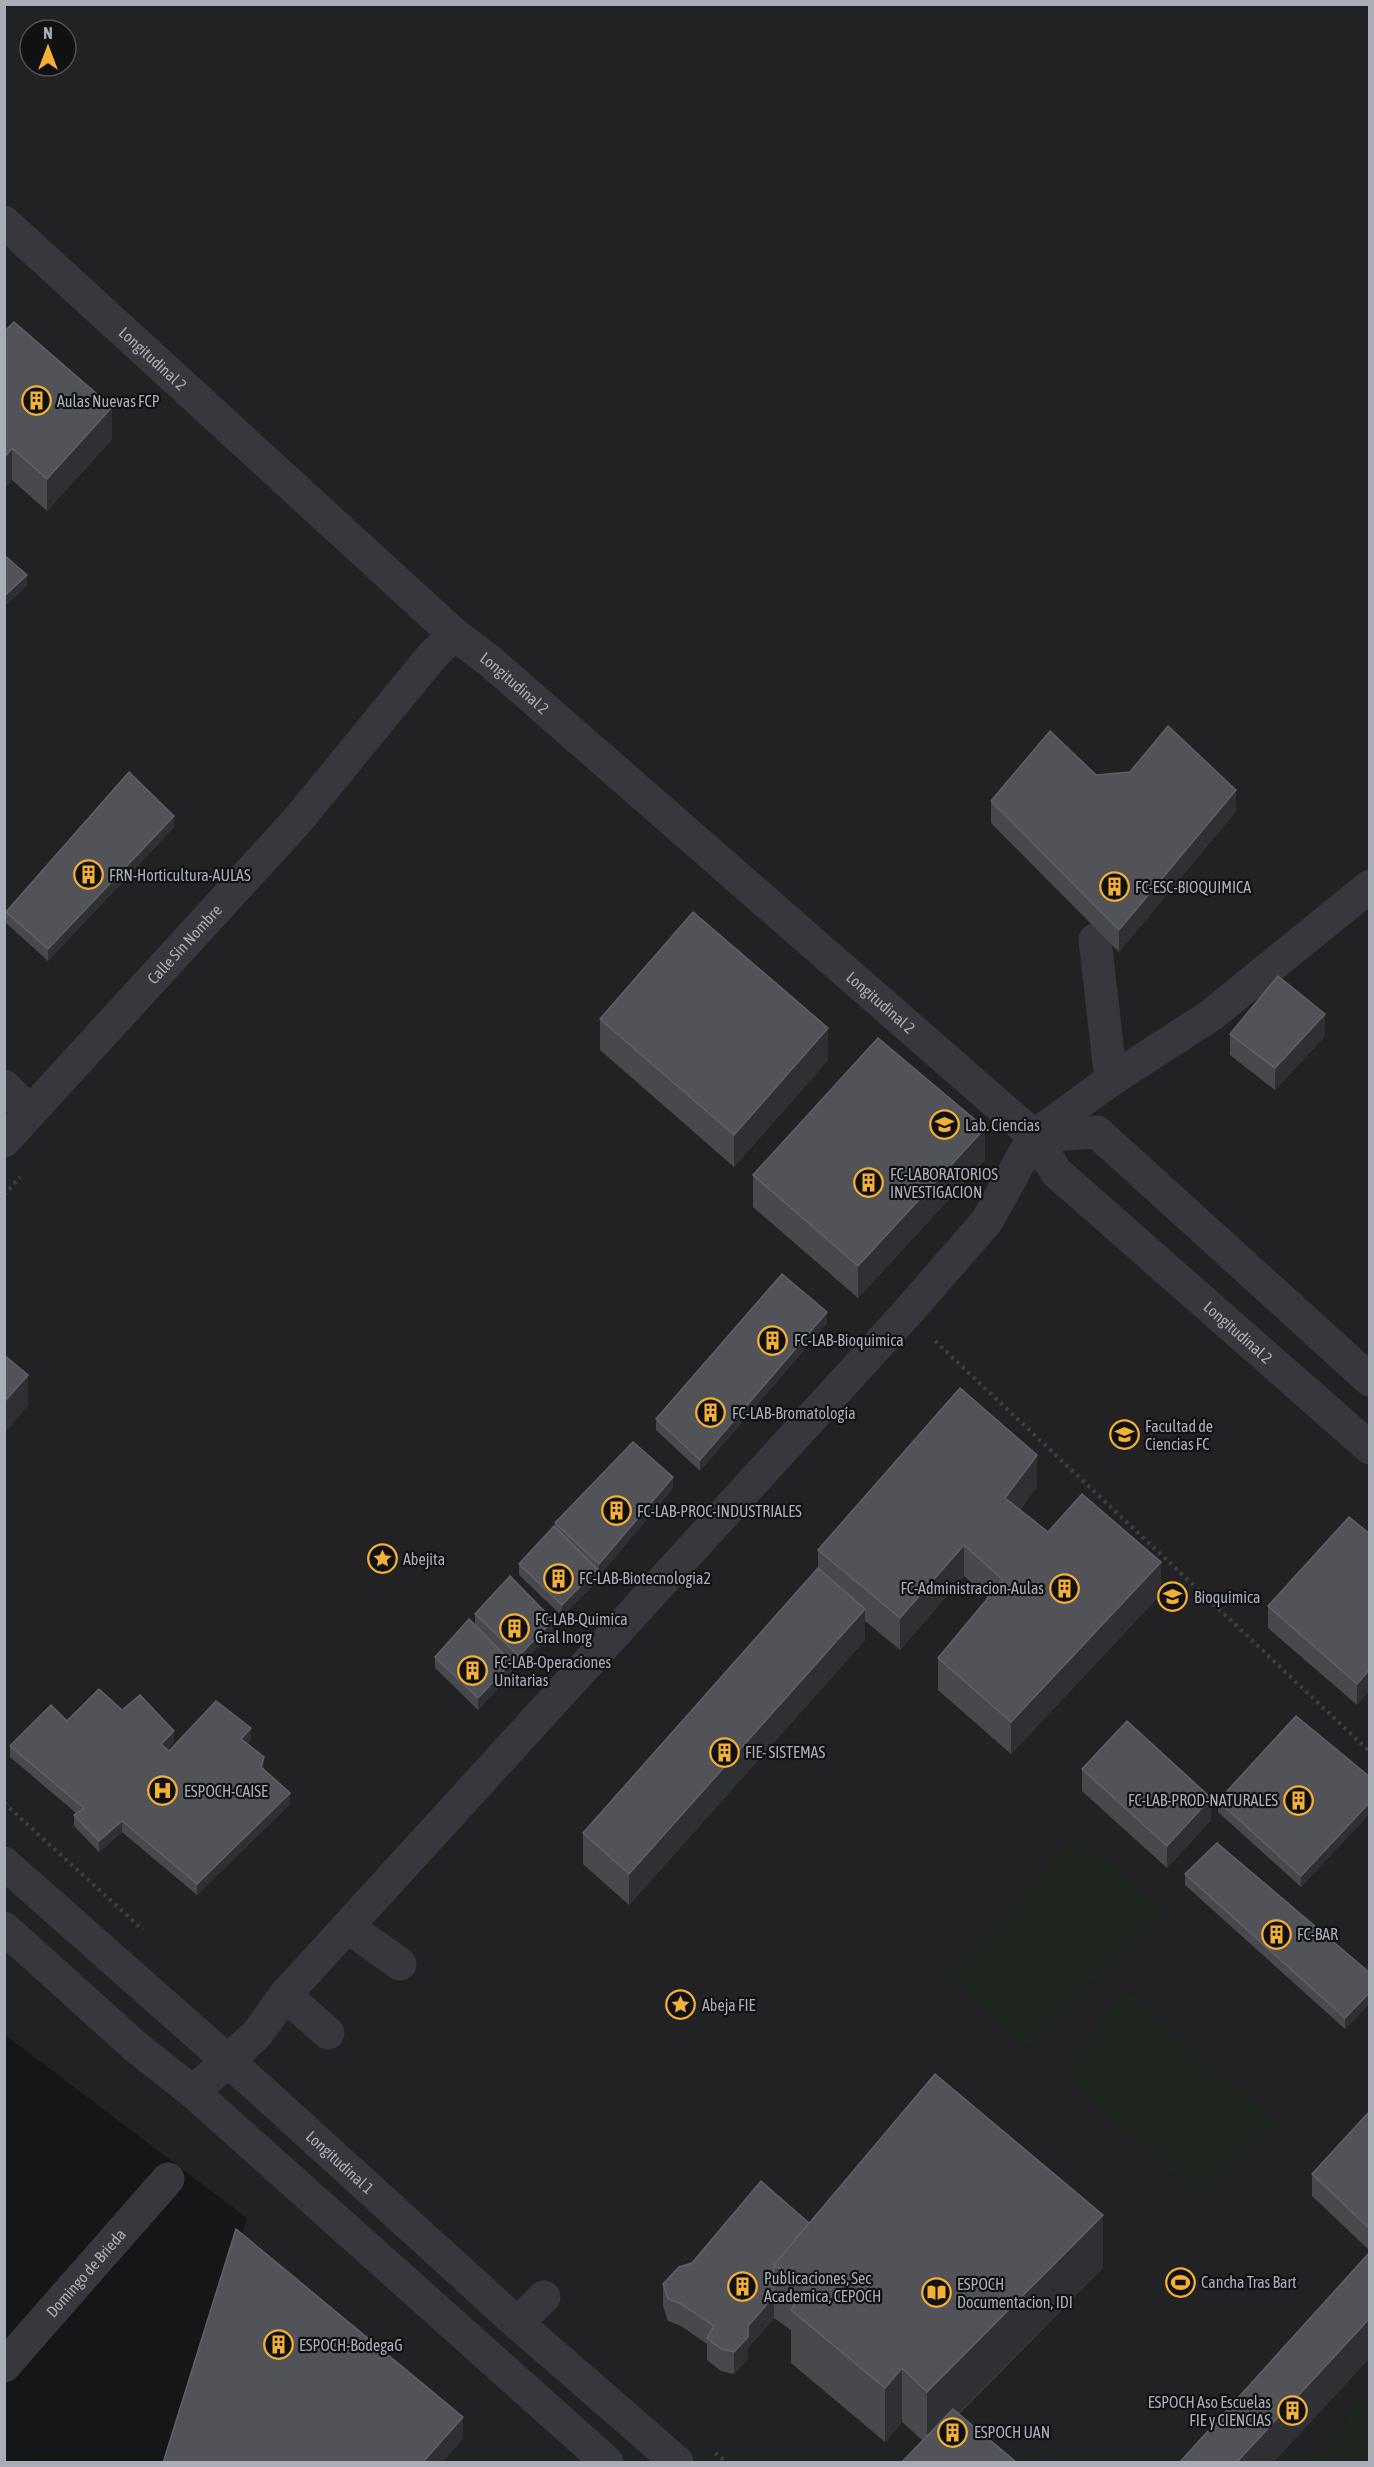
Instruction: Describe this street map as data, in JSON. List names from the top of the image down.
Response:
{
  "streets": {
    "street": [
      "Longitudinal 2",
      "Calle Sin Nombre",
      "Longitudinal 1",
      "Domingo de Brieda"
    ]
  },
  "crossings": [
    ["Longitudinal 2", "Calle Sin Nombre"]
  ],
  "places": {
    "building": [
      "Aulas Nuevas FCP",
      "FRN-Horticultura-AULAS",
      "FC-ESC-BIOQUIMICA",
      "FC-LABORATORIOS INVESTIGACION",
      "FC-LAB-Bioquimica",
      "FC-LAB-Bromatología",
      "FC-LAB-PROC-INDUSTRIALES",
      "FC-LAB-Biotecnologia2",
      "FC-Administracion-Aulas",
      "FC-LAB-Quimica Gral Inorg",
      "FC-LAB-Operaciones Unitarias",
      "FIE- SISTEMAS",
      "FC-LAB-PROD-NATURALES",
      "FC-BAR",
      "Publicaciones, Sec Academica, CEPOCH",
      "ESPOCH-BodegaG",
      "ESPOCH Aso Escuelas FIE y CIENCIAS",
      "ESPOCH UAN"
    ],
    "school or university": ["Lab. Ciencias", "Facultad de Ciencias FC", "Bioquimica"],
    "place": ["Abejita", "Abeja FIE"],
    "hospital": ["ESPOCH-CAISE"],
    "sports": ["Cancha Tras Bart"],
    "library": ["ESPOCH Documentacion, IDI"]
  },
  "north": "top"
}
